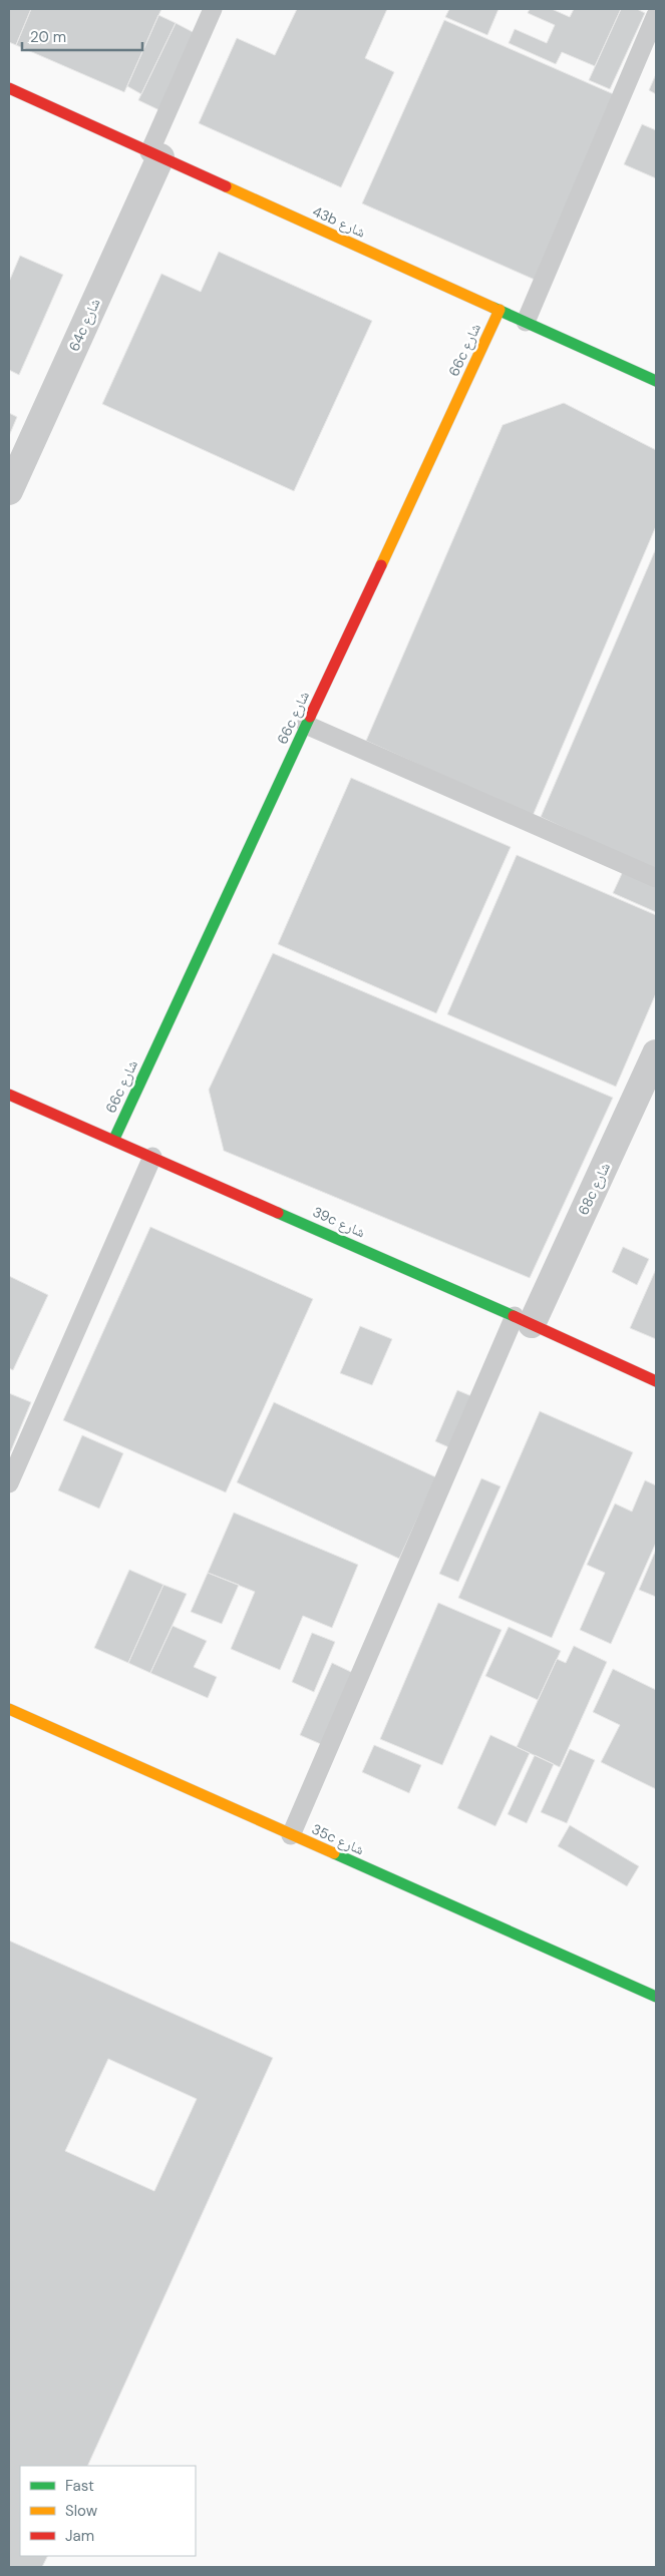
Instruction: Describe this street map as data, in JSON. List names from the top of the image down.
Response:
{
  "streets": {
    "street": [
      "43b شارع",
      "64c شارع",
      "66c شارع",
      "68c شارع",
      "39c شارع",
      "35c شارع"
    ]
  },
  "crossings": [
    ["43b شارع", "64c شارع"],
    ["43b شارع", "66c شارع"],
    ["66c شارع", "39c شارع"],
    ["68c شارع", "39c شارع"]
  ],
  "legend": ["Fast", "Slow", "Jam"],
  "scale_bar": "20 m"
}
